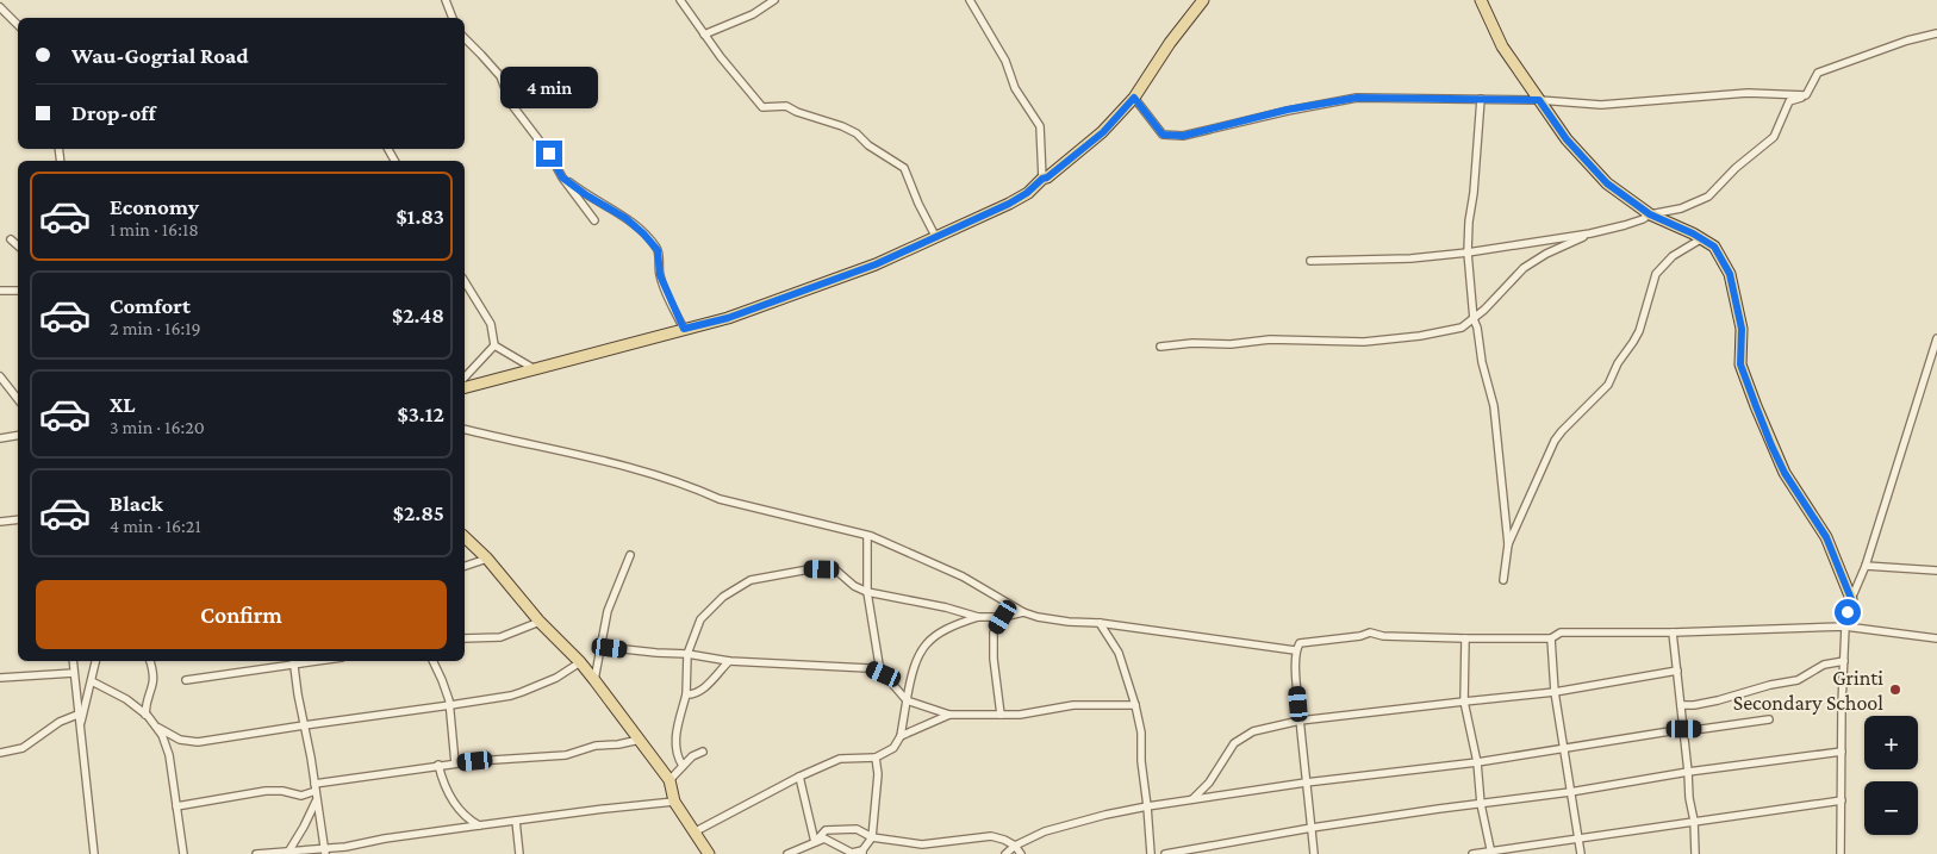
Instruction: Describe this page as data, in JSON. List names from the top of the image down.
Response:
{
  "places": ["Grinti Secondary School"],
  "page": {
    "banner": ["Wau-Gogrial Road", "Drop-off"],
    "bubble": "4 min",
    "list": [
      {
        "name": "Economy",
        "note": "1 min · 16:18",
        "value": "$1.83"
      },
      {
        "name": "Comfort",
        "note": "2 min · 16:19",
        "value": "$2.48"
      },
      {
        "name": "XL",
        "note": "3 min · 16:20",
        "value": "$3.12"
      },
      {
        "name": "Black",
        "note": "4 min · 16:21",
        "value": "$2.85"
      }
    ],
    "buttons": "Confirm",
    "map_buttons": ["+", "−"]
  }
}
